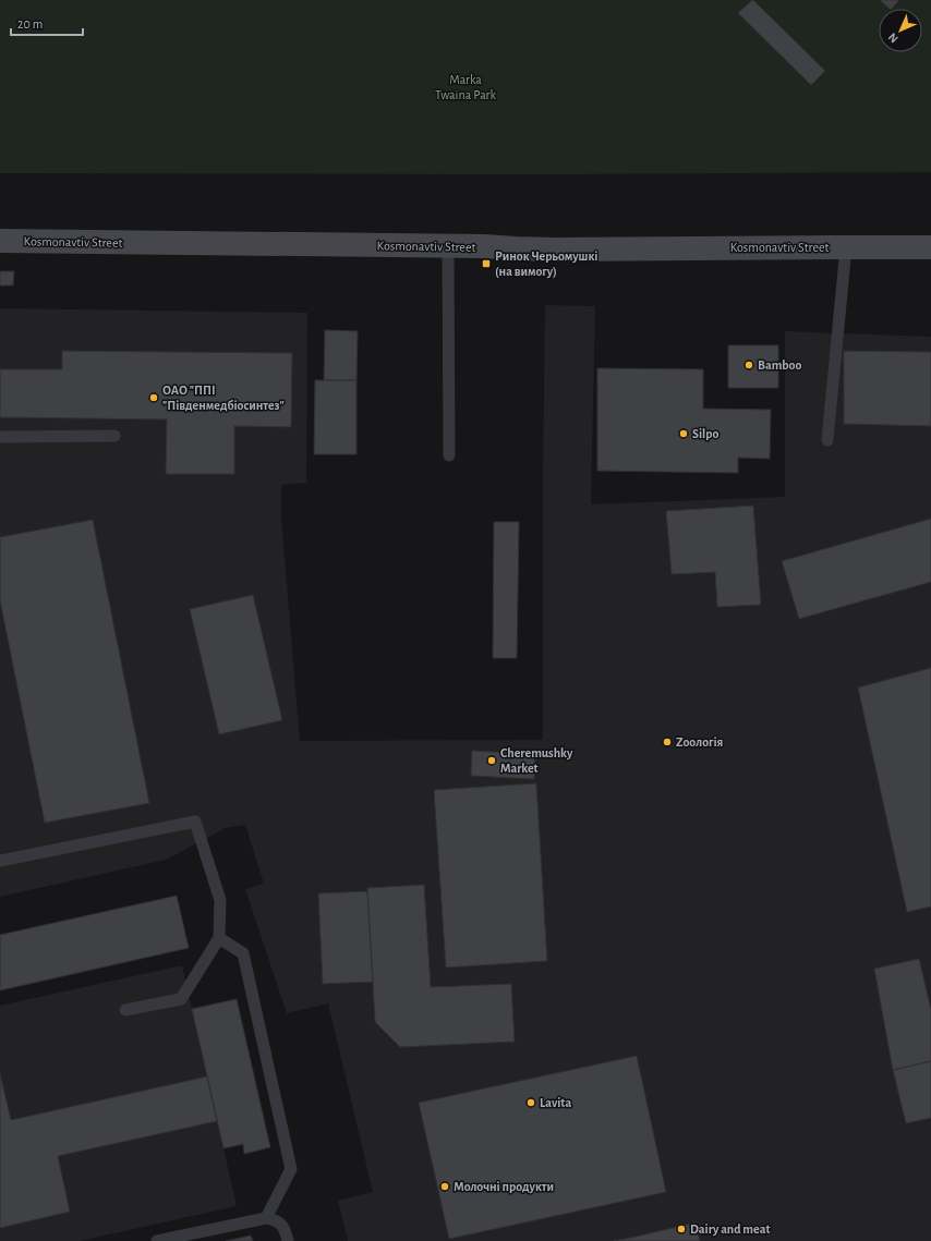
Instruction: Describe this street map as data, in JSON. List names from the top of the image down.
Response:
{
  "streets": {
    "main road": ["Kosmonavtiv Street"]
  },
  "parks": ["Marka Twaina Park"],
  "places": {
    "transit": ["Ринок Черьомушкі (на вимогу)"],
    "other": [
      "Bamboo",
      "ОАО \"ППІ \"Південмедбіосинтез\"",
      "Silpo",
      "Zooлогія",
      "Cheremushky Market",
      "Lavita",
      "Молочні продукти",
      "Dairy and meat"
    ]
  },
  "scale_bar": "20 m",
  "north": "bottom left"
}
